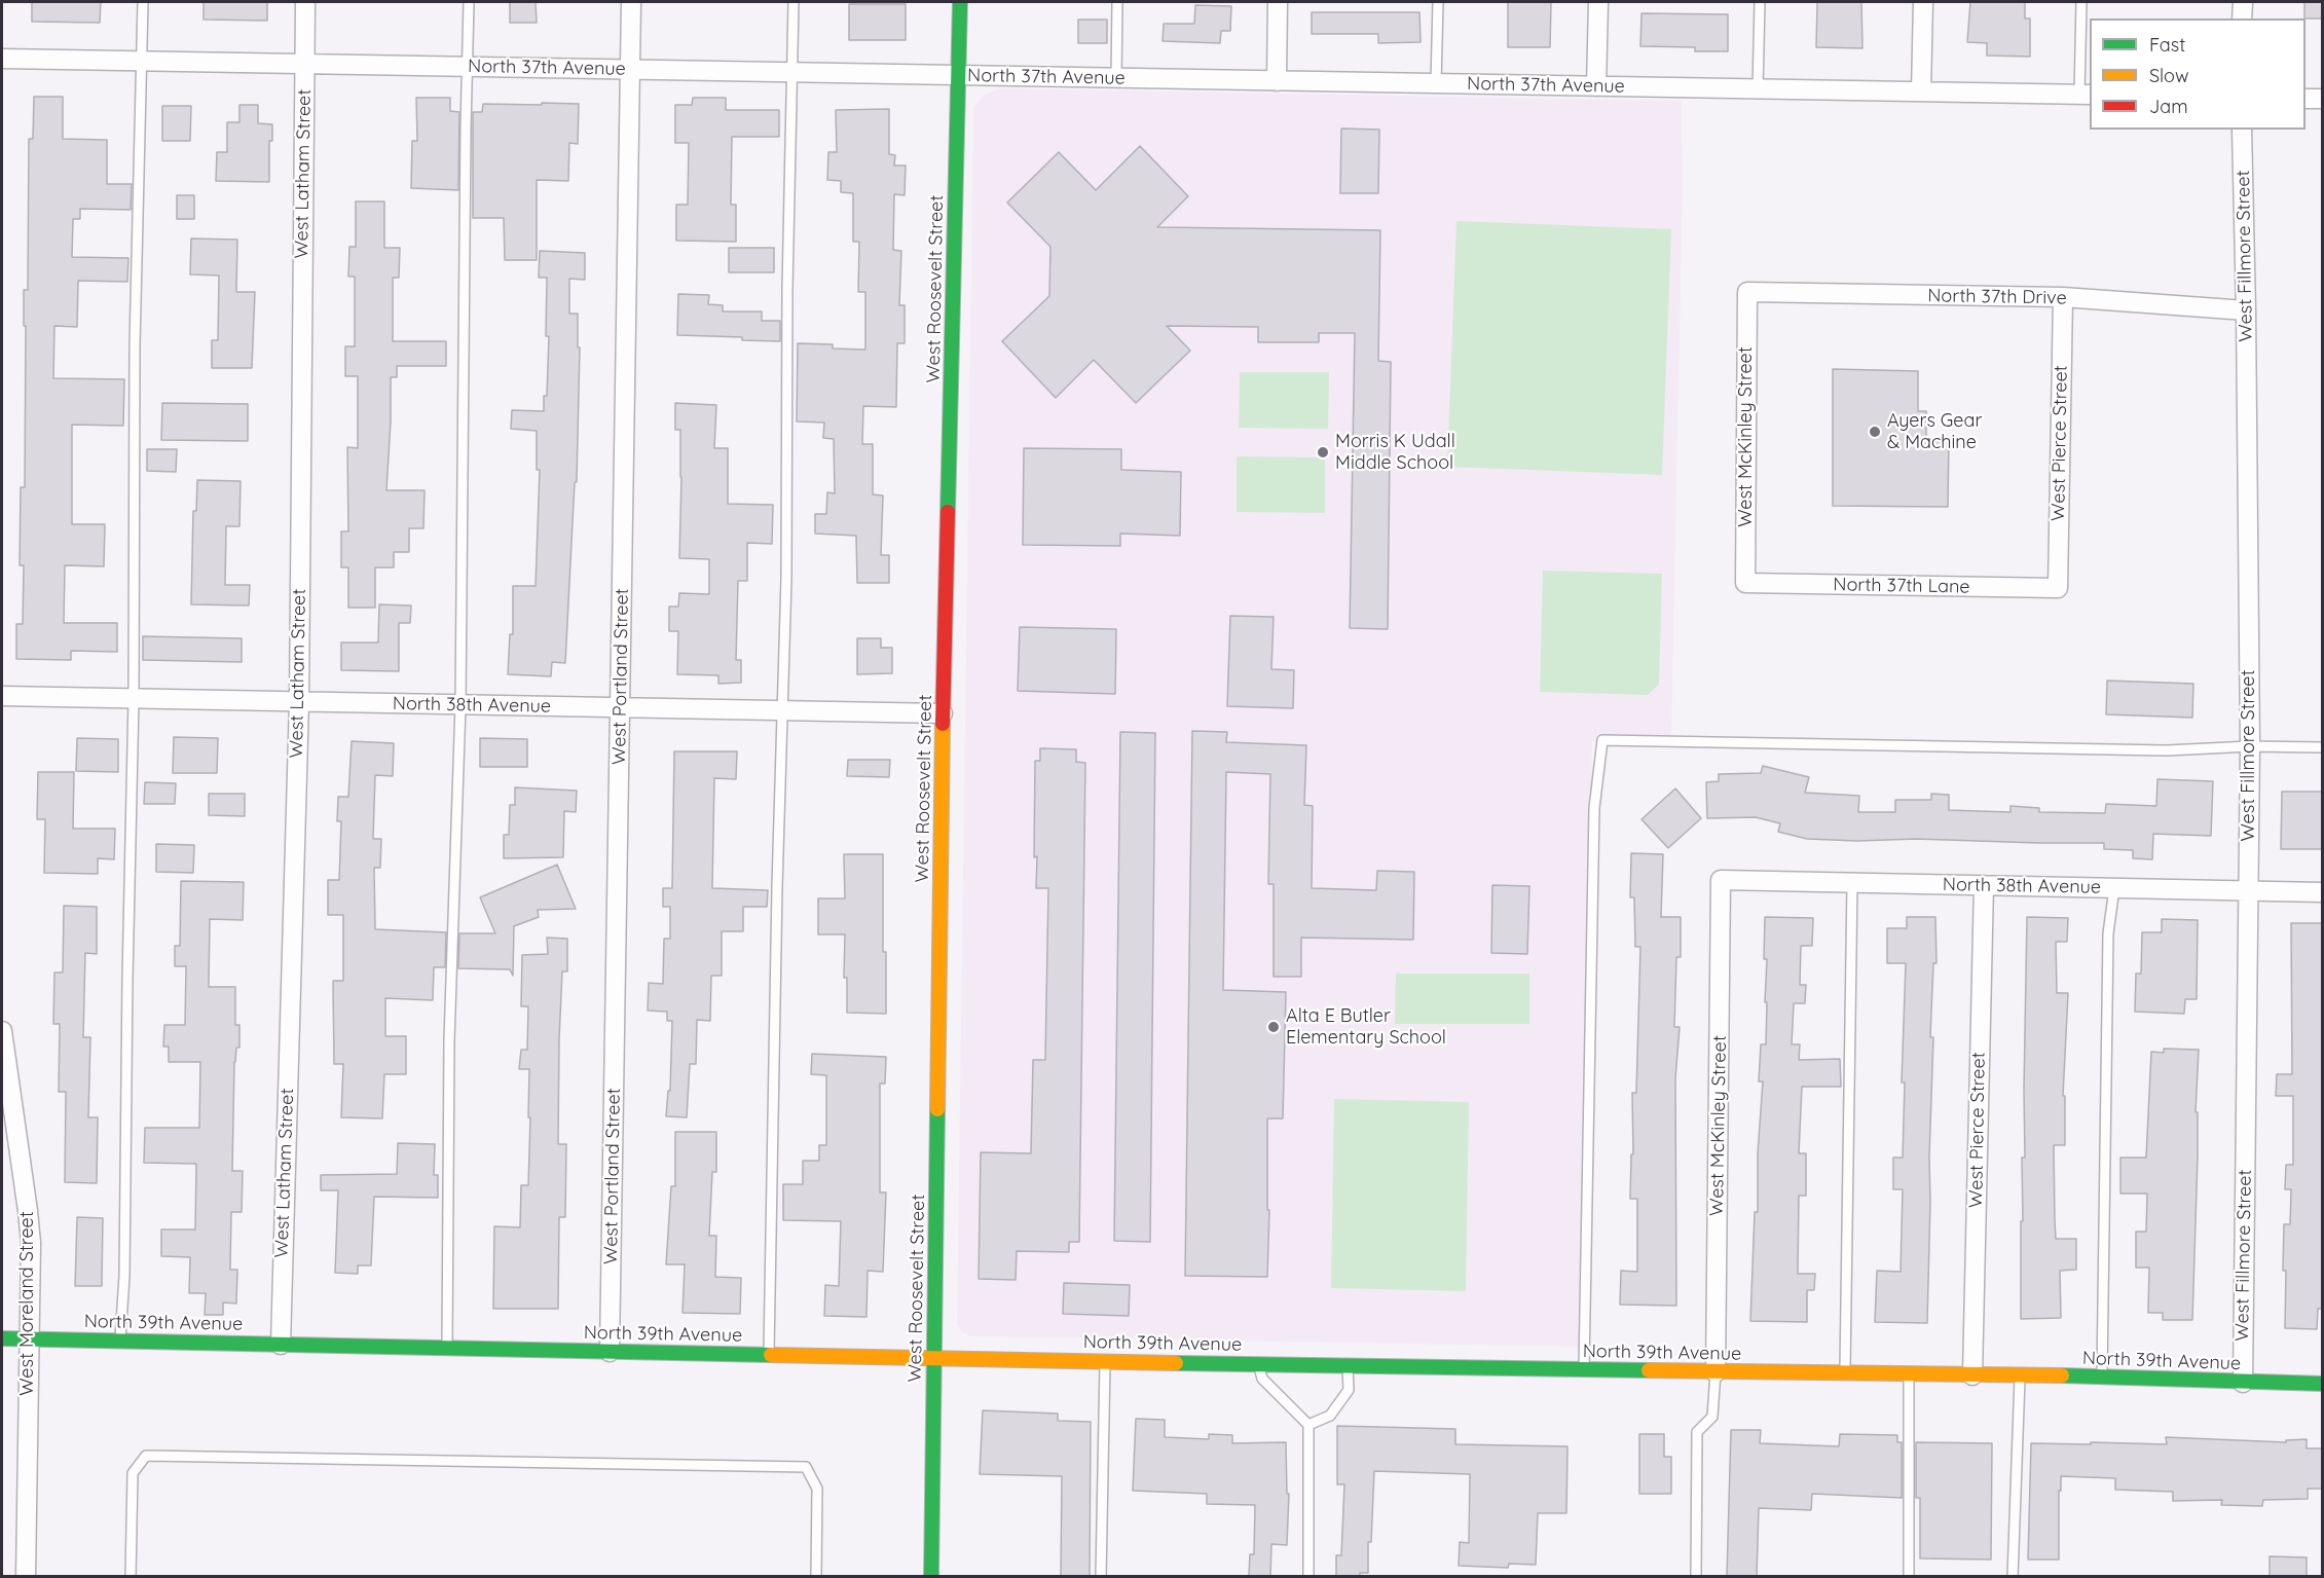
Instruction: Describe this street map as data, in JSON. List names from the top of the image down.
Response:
{
  "streets": {
    "street": [
      "North 37th Avenue",
      "West Latham Street",
      "West Fillmore Street",
      "West Roosevelt Street",
      "North 37th Drive",
      "West McKinley Street",
      "West Pierce Street",
      "North 37th Lane",
      "West Portland Street",
      "North 38th Avenue",
      "West Moreland Street",
      "North 39th Avenue"
    ]
  },
  "crossings": [
    ["North 37th Avenue", "West Latham Street"],
    ["North 37th Avenue", "West Roosevelt Street"],
    ["North 37th Avenue", "West Portland Street"],
    ["West Latham Street", "North 38th Avenue"],
    ["West Latham Street", "North 39th Avenue"],
    ["West Fillmore Street", "North 37th Drive"],
    ["West Fillmore Street", "North 38th Avenue"],
    ["West Fillmore Street", "North 39th Avenue"],
    ["West Roosevelt Street", "North 38th Avenue"],
    ["West Roosevelt Street", "North 39th Avenue"],
    ["North 37th Drive", "West McKinley Street"],
    ["North 37th Drive", "West Pierce Street"],
    ["West McKinley Street", "North 37th Lane"],
    ["West McKinley Street", "North 38th Avenue"],
    ["West McKinley Street", "North 39th Avenue"],
    ["West Pierce Street", "North 37th Lane"],
    ["West Pierce Street", "North 38th Avenue"],
    ["West Pierce Street", "North 39th Avenue"],
    ["West Portland Street", "North 38th Avenue"],
    ["West Portland Street", "North 39th Avenue"],
    ["West Moreland Street", "North 39th Avenue"]
  ],
  "places": ["Ayers Gear & Machine", "Morris K Udall Middle School", "Alta E Butler Elementary School"],
  "legend": ["Fast", "Slow", "Jam"]
}
